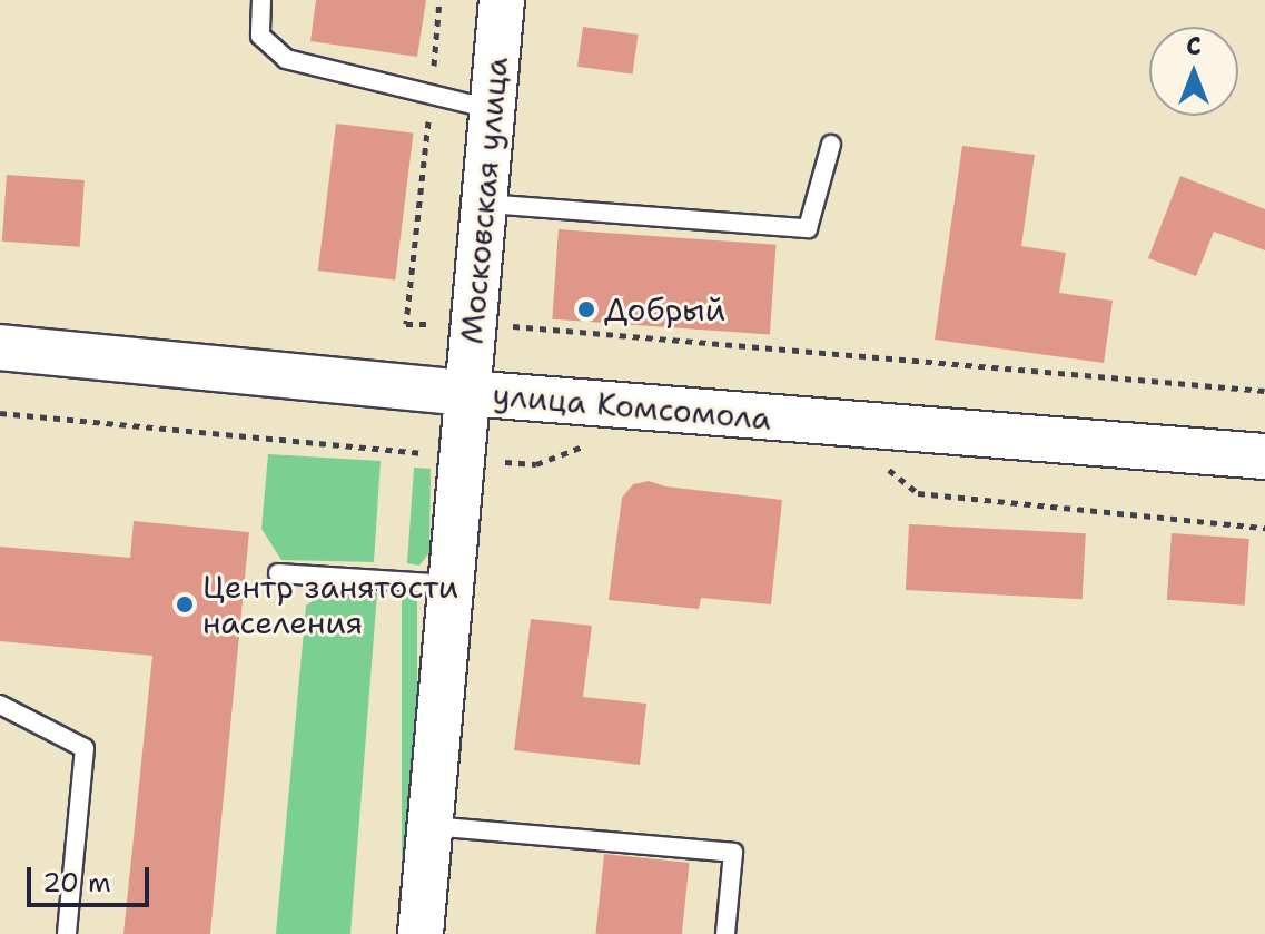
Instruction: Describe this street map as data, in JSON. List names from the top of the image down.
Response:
{
  "streets": {
    "street": ["Московская улица", "улица Комсомола"]
  },
  "crossings": [
    ["Московская улица", "улица Комсомола"]
  ],
  "places": ["Добрый", "Центр занятости населения"],
  "scale_bar": "20 m",
  "north": "top"
}
